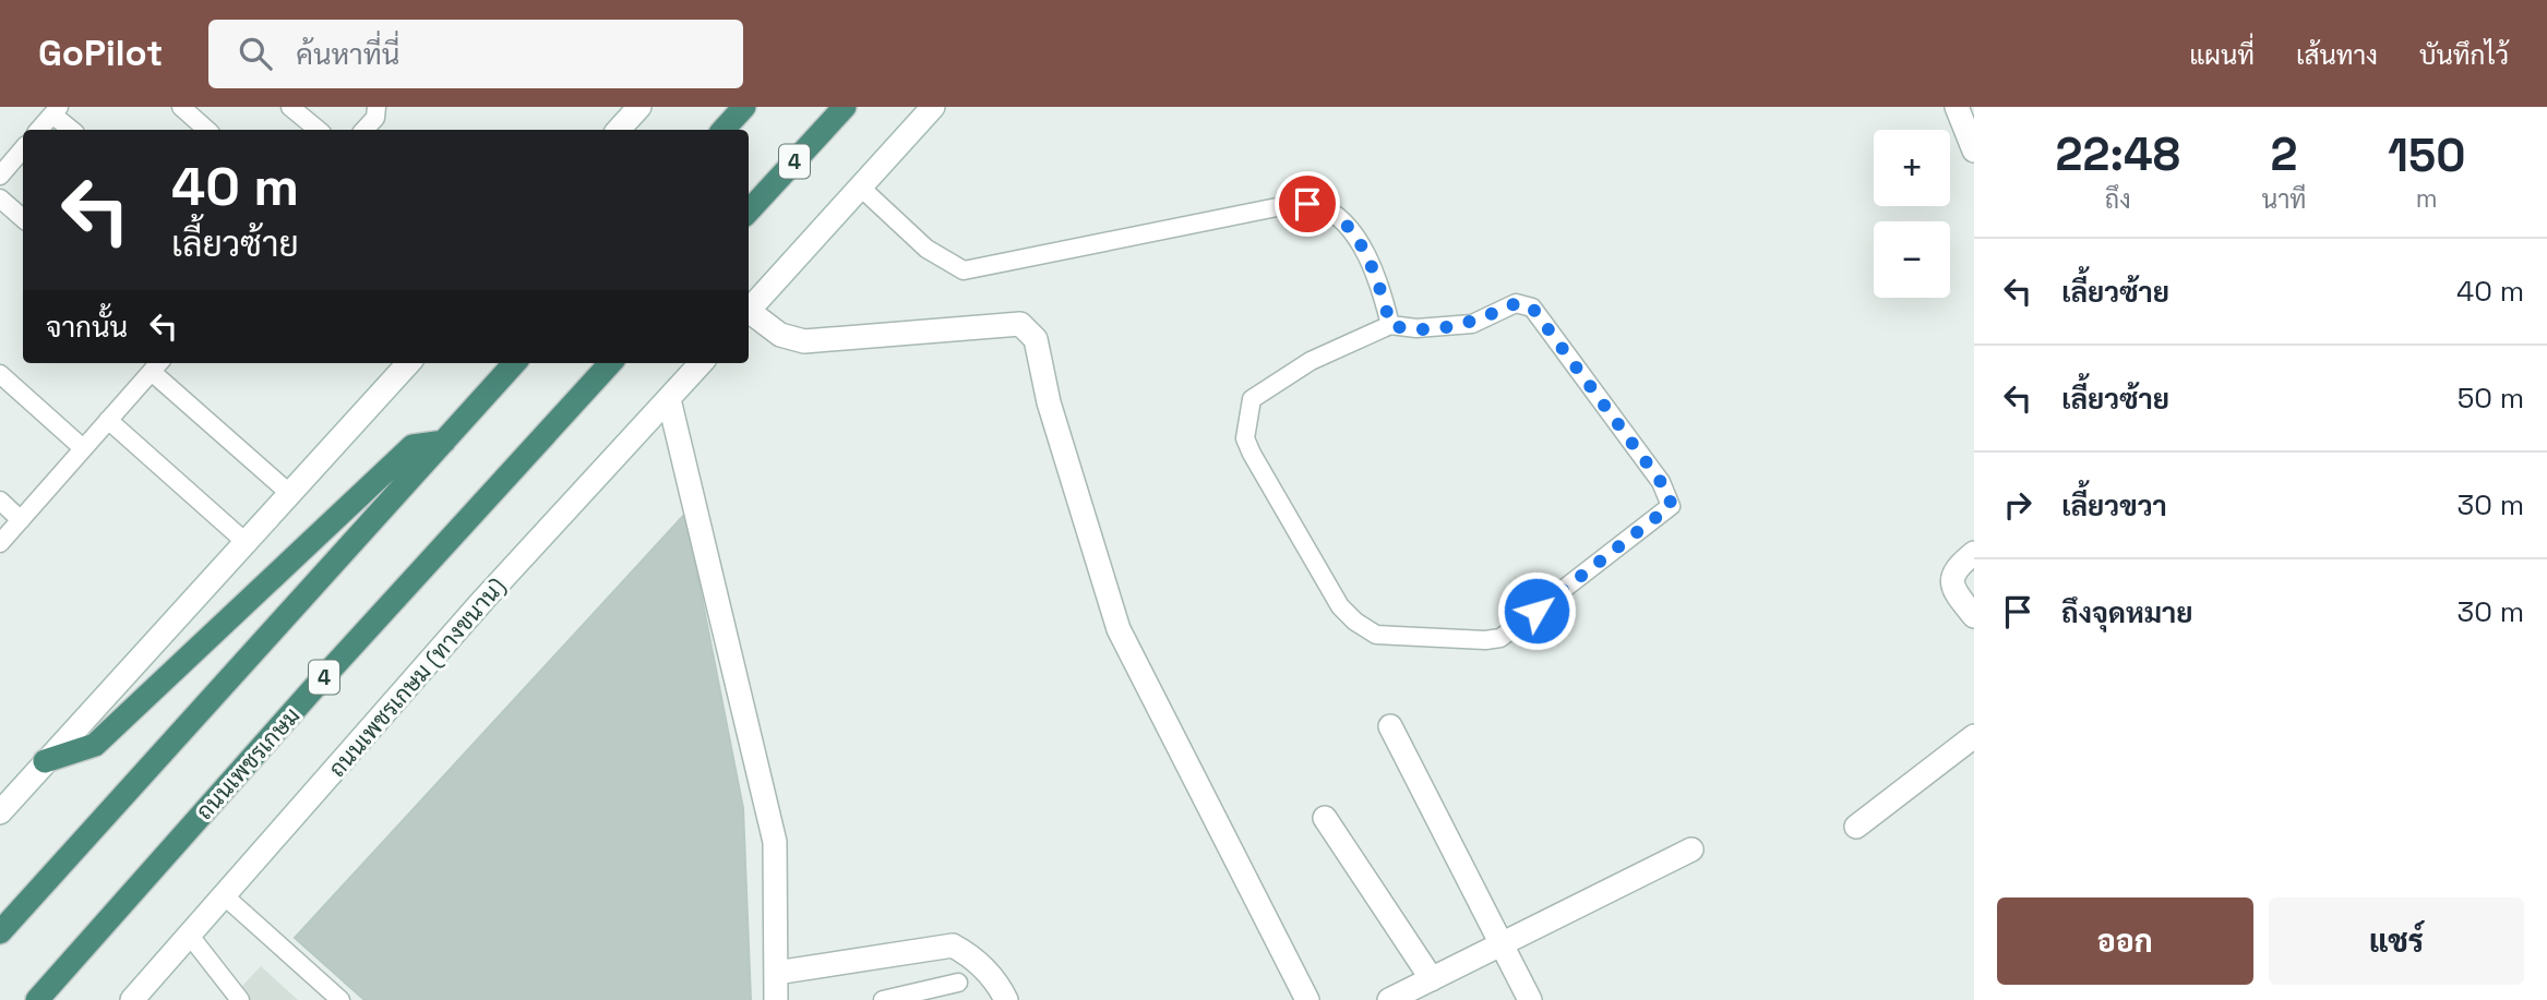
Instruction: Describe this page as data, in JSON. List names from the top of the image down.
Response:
{
  "streets": {
    "highway": ["4", "ถนนเพชรเกษม"],
    "street": ["ถนนเพชรเกษม (ทางขนาน)"]
  },
  "page": {
    "header": "GoPilot",
    "search": "ค้นหาที่นี่",
    "nav": ["แผนที่", "เส้นทาง", "บันทึกไว้"],
    "eta": [
      "22:48",
      "ถึง",
      "2",
      "นาที",
      "150",
      "m"
    ],
    "map_buttons": ["+", "−"],
    "turn": ["40 m", "เลี้ยวซ้าย"],
    "list": [
      {
        "name": "เลี้ยวซ้าย",
        "value": "40 m"
      },
      {
        "name": "เลี้ยวซ้าย",
        "value": "50 m"
      },
      {
        "name": "เลี้ยวขวา",
        "value": "30 m"
      },
      {
        "name": "ถึงจุดหมาย",
        "value": "30 m"
      }
    ],
    "then": "จากนั้น",
    "buttons": ["ออก", "แชร์"]
  }
}
